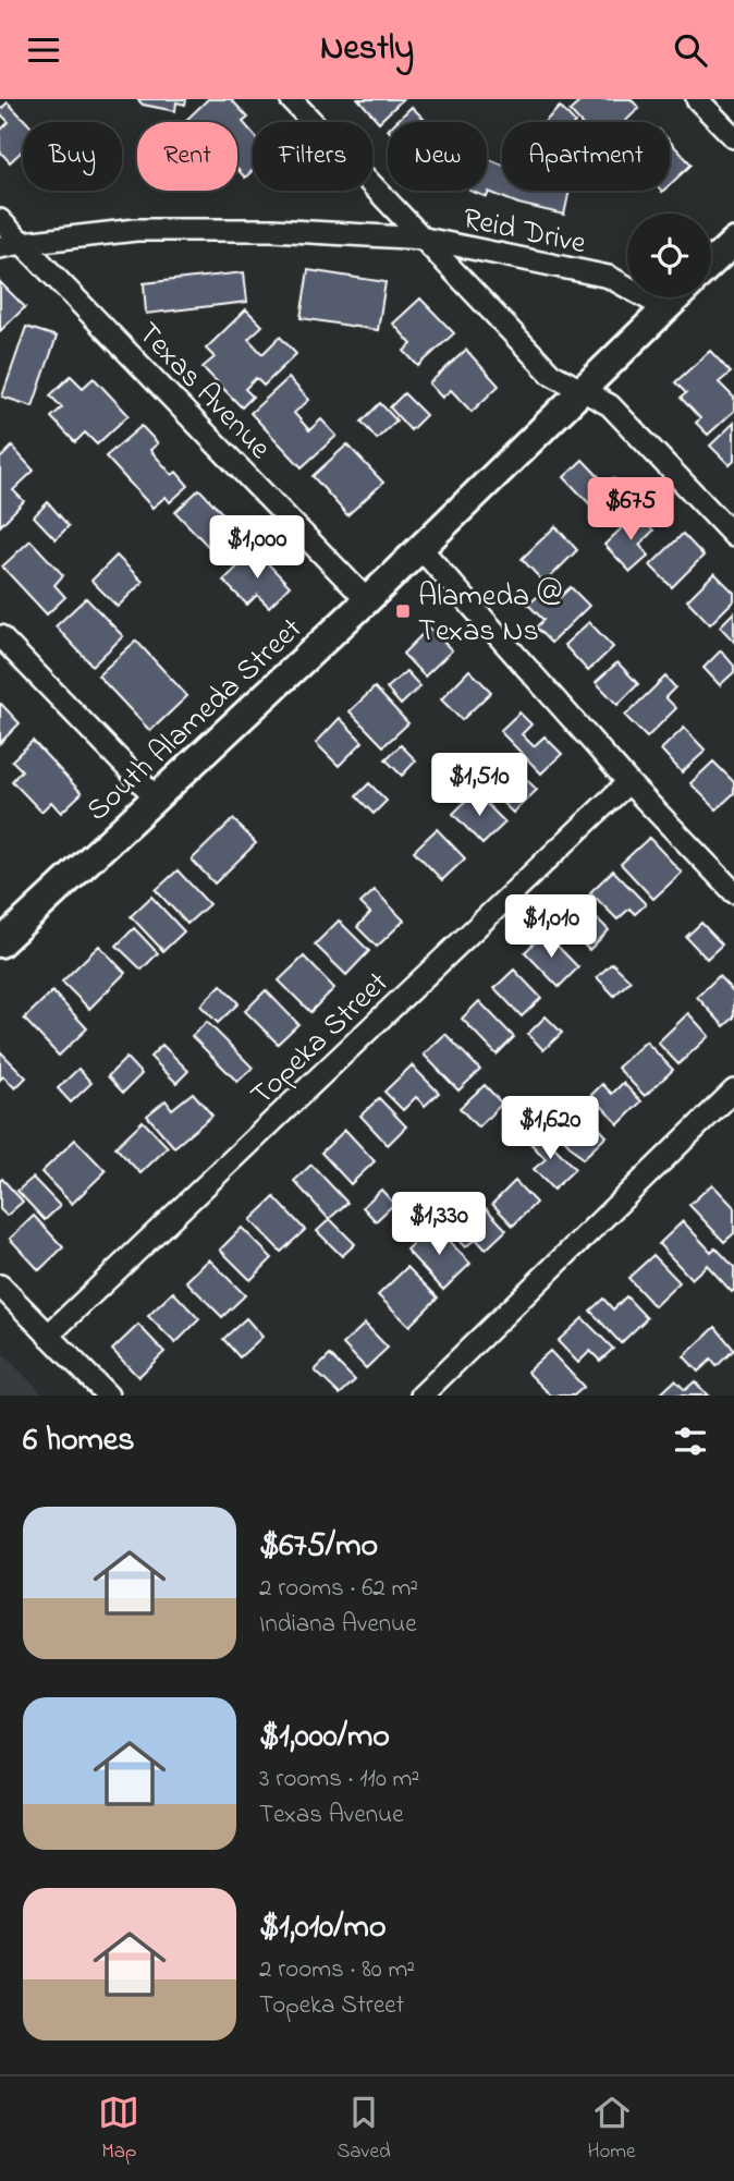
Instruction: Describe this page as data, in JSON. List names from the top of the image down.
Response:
{
  "streets": {
    "main road": ["South Alameda Street"],
    "street": ["Reid Drive", "Texas Avenue", "Topeka Street"]
  },
  "crossings": [
    ["Reid Drive", "Texas Avenue"],
    ["Reid Drive", "South Alameda Street"],
    ["Texas Avenue", "South Alameda Street"]
  ],
  "places": {
    "transit": ["Alameda @ Texas Ns"]
  },
  "page": {
    "header": "Nestly",
    "chip": [
      "Buy",
      "Rent",
      "Filters",
      "New",
      "Apartment"
    ],
    "price": [
      "$675",
      "$1,000",
      "$1,510",
      "$1,010",
      "$1,620",
      "$1,330"
    ],
    "heading": "6 homes",
    "list": [
      {
        "name": "$675/mo",
        "note": "2 rooms · 62 m² · Indiana Avenue"
      },
      {
        "name": "$1,000/mo",
        "note": "3 rooms · 110 m² · Texas Avenue"
      },
      {
        "name": "$1,010/mo",
        "note": "2 rooms · 80 m² · Topeka Street"
      }
    ],
    "tabs": ["Map", "Saved", "Home"]
  }
}
